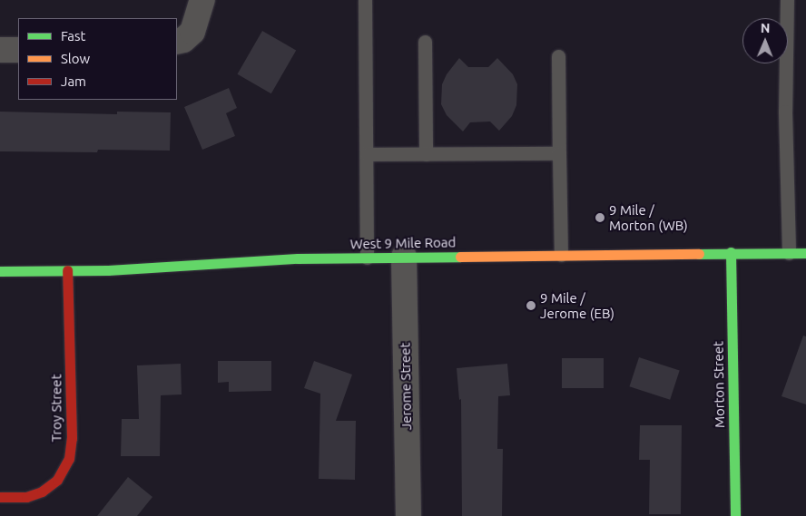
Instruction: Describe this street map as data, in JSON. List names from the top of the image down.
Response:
{
  "streets": {
    "main road": ["West 9 Mile Road", "Morton Street", "Troy Street"],
    "street": ["Jerome Street"]
  },
  "crossings": [
    ["West 9 Mile Road", "Morton Street"],
    ["West 9 Mile Road", "Jerome Street"],
    ["West 9 Mile Road", "Troy Street"]
  ],
  "places": ["9 Mile / Morton (WB)", "9 Mile / Jerome (EB)"],
  "legend": ["Fast", "Slow", "Jam"],
  "north": "top"
}
